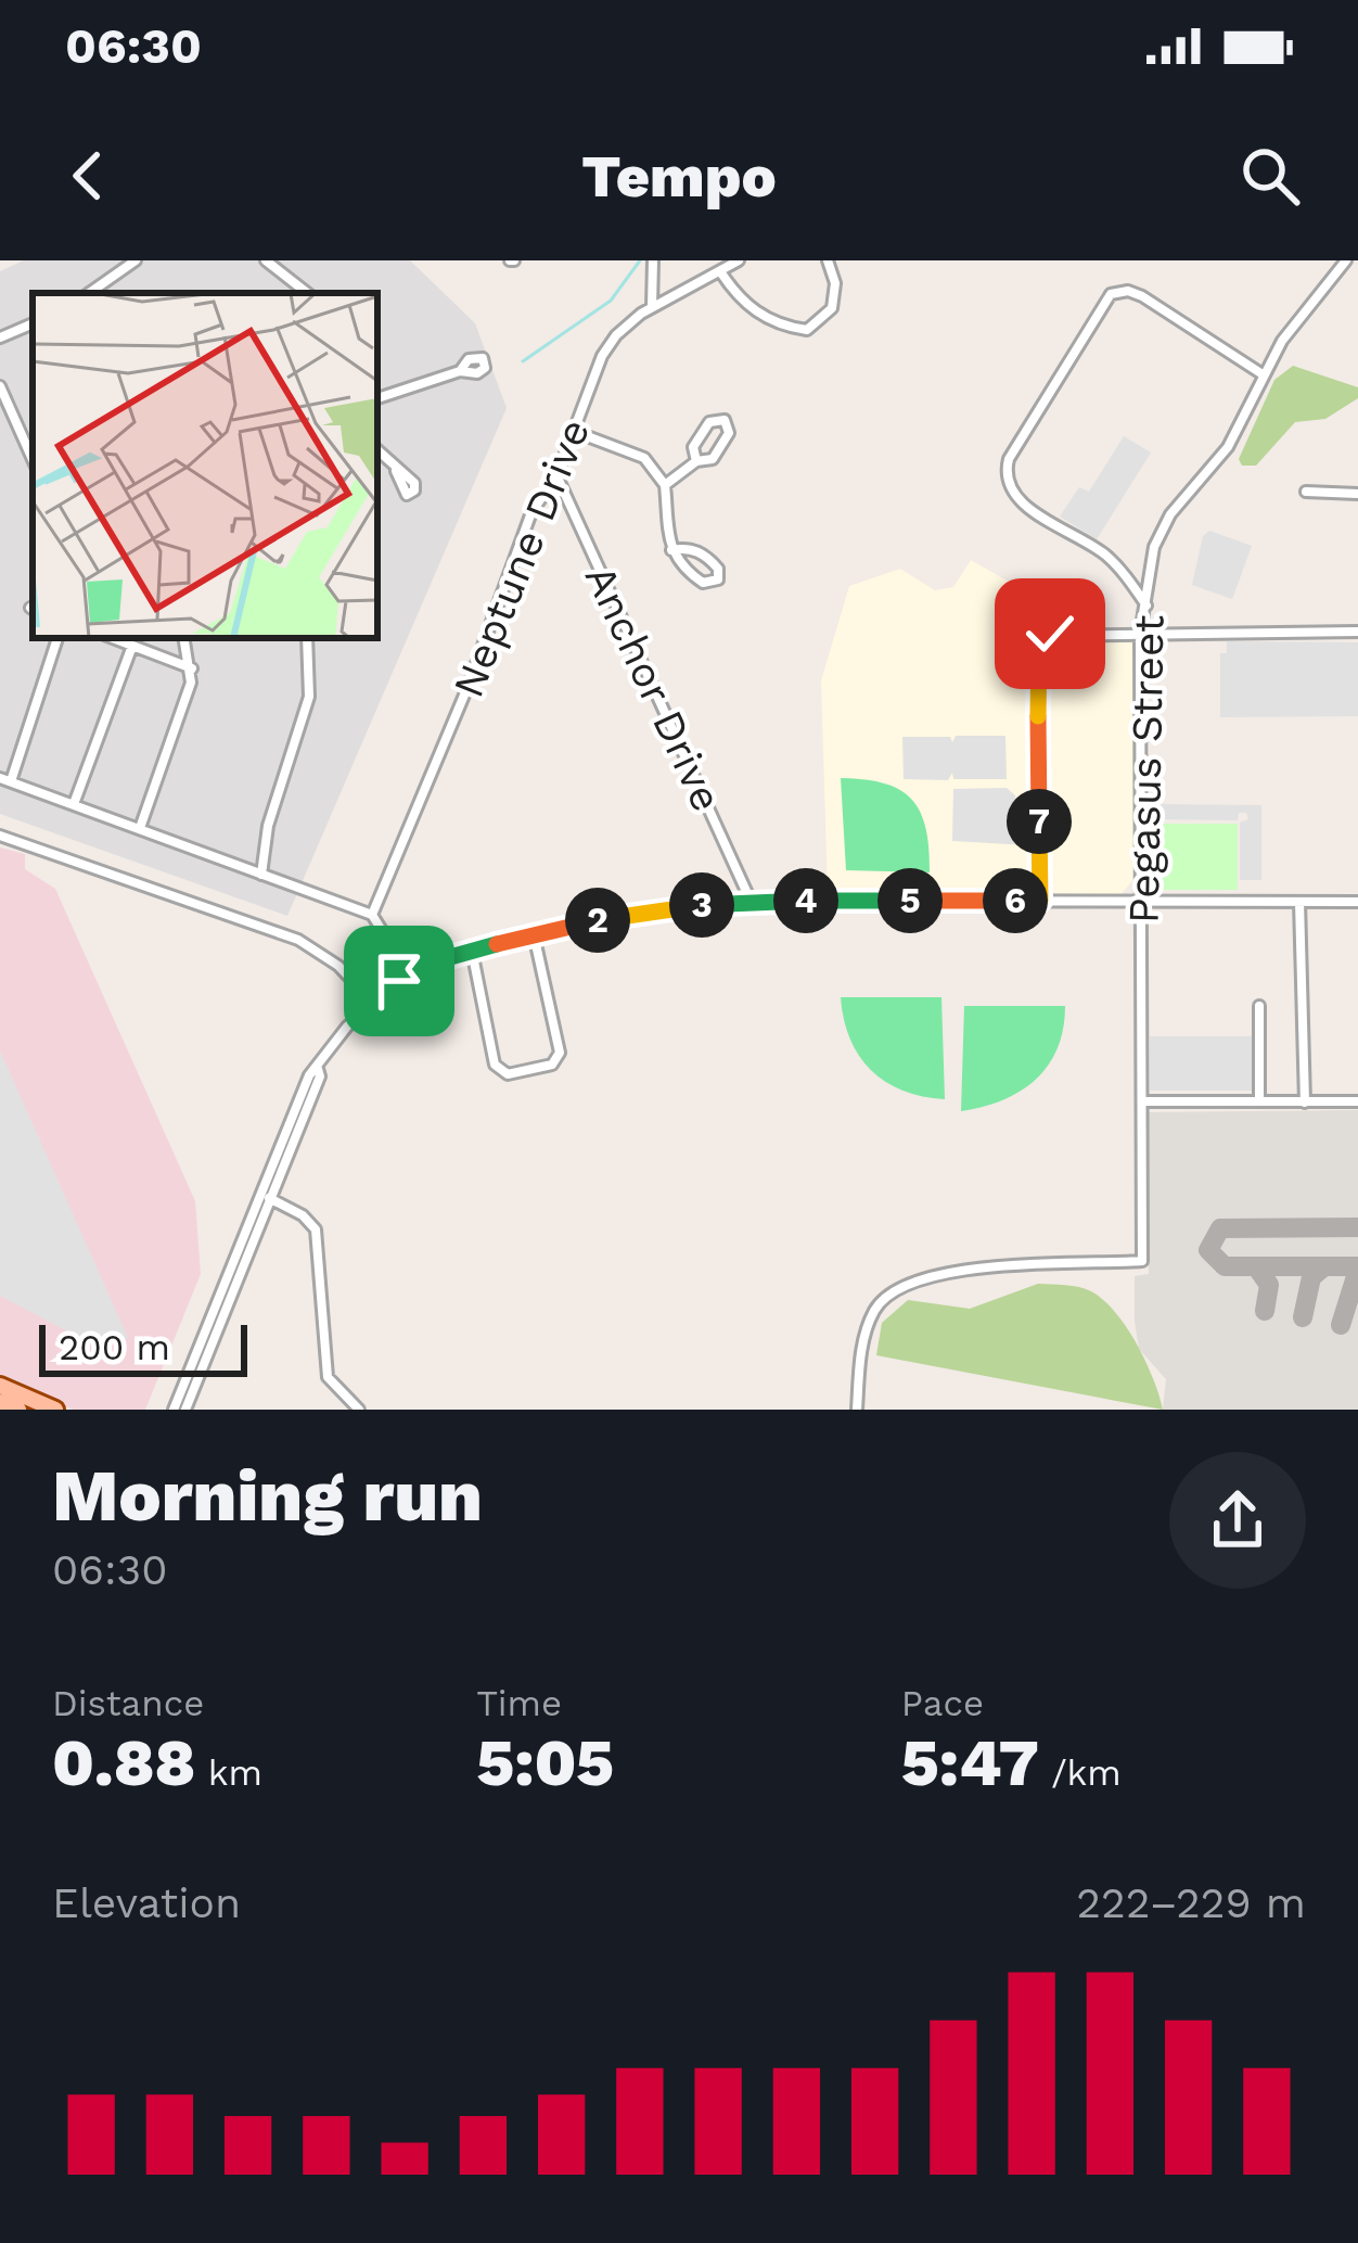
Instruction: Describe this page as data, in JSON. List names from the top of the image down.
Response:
{
  "streets": {
    "street": ["Neptune Drive", "Anchor Drive", "Pegasus Street"]
  },
  "crossings": [
    ["Neptune Drive", "Anchor Drive"]
  ],
  "scale_bar": "200 m",
  "page": {
    "status": "06:30",
    "header": "Tempo",
    "pins": [
      "7",
      "4",
      "5",
      "6",
      "3",
      "2"
    ],
    "scale": "200 m",
    "heading": ["Morning run", "06:30"],
    "stats": [
      ["Distance", "0.88 km"],
      ["Time", "5:05"],
      ["Pace", "5:47 /km"]
    ],
    "chart": ["Elevation", "222–229 m"]
  }
}
